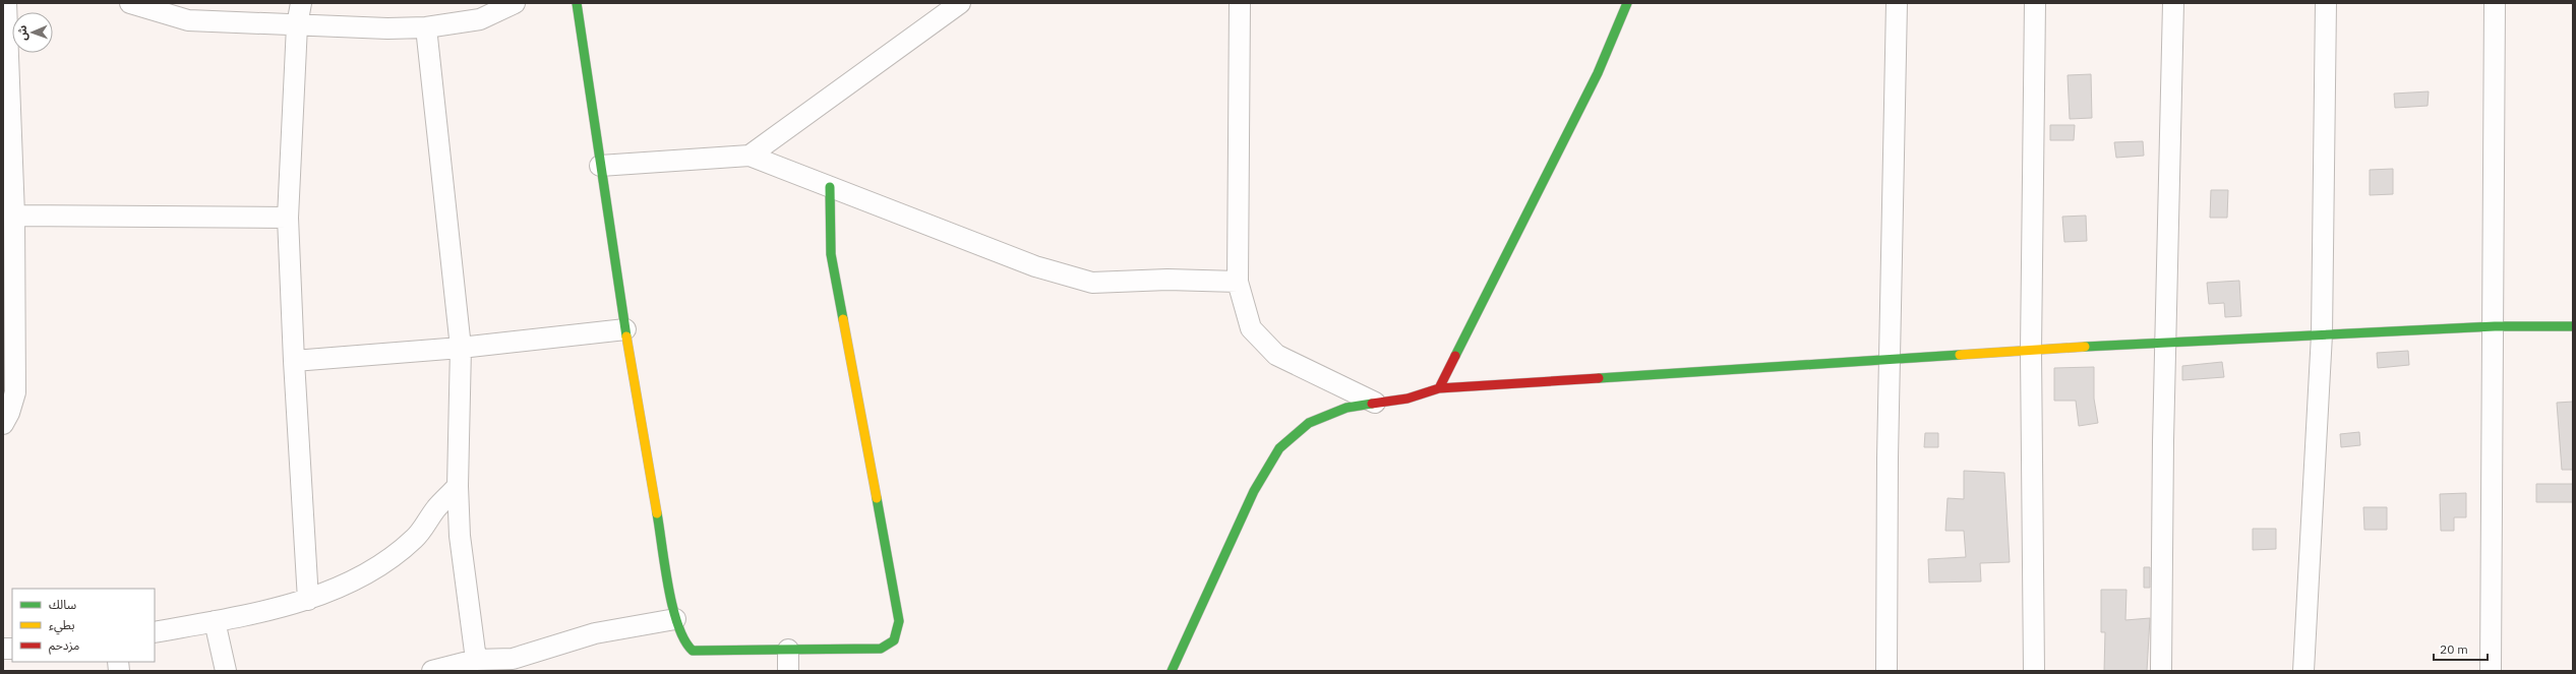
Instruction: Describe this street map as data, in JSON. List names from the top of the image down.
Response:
{
  "legend": ["سالك", "بطيء", "مزدحم"],
  "scale_bar": "20 m",
  "north": "left"
}
